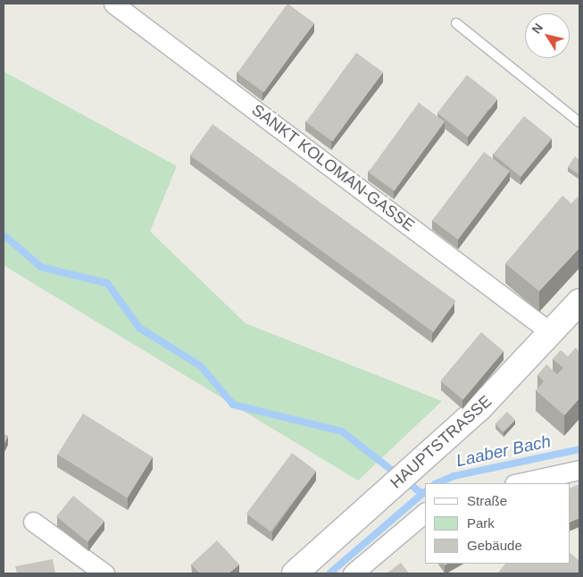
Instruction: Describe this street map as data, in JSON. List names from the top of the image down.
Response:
{
  "streets": {
    "street": ["SANKT KOLOMAN-GASSE", "HAUPTSTRASSE"]
  },
  "crossings": [
    ["SANKT KOLOMAN-GASSE", "HAUPTSTRASSE"]
  ],
  "water": ["Laaber Bach"],
  "legend": ["Straße", "Park", "Gebäude"],
  "north": "top left"
}
